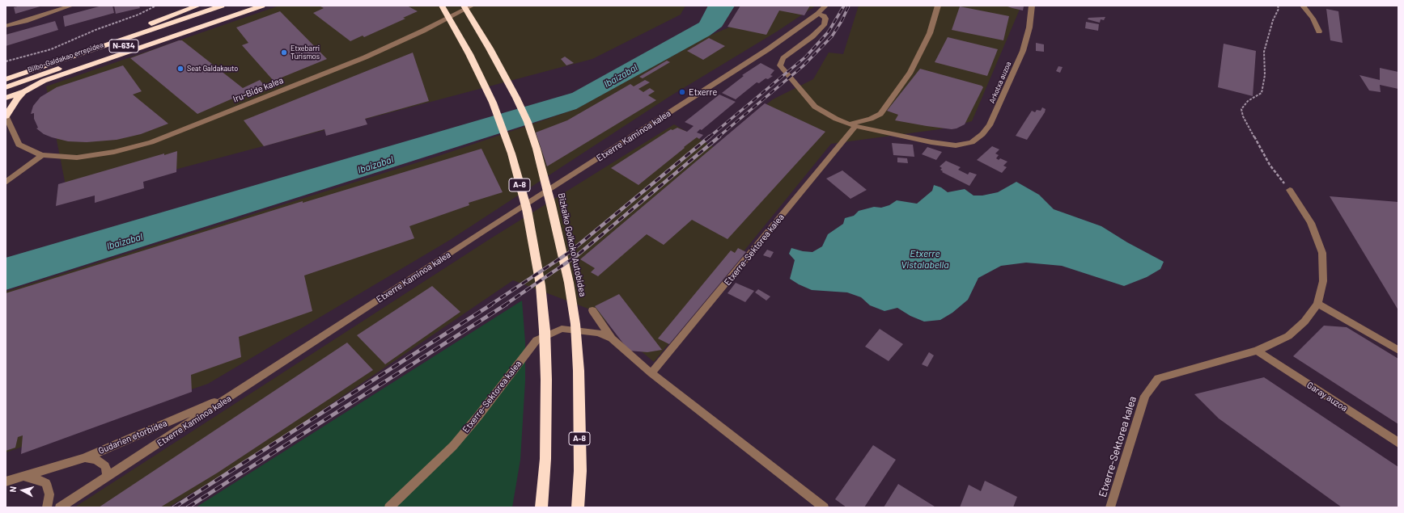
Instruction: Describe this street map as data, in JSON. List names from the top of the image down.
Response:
{
  "streets": {
    "highway": [
      "N-634",
      "Bilbo-Galdakao errepidea",
      "A-8",
      "Bizkaiko Golkoko Autobidea"
    ],
    "street": [
      "Arkotxa auzoa",
      "Iru-Bide kalea",
      "Etxerre Kaminoa kalea",
      "Etxerre-Sektorea kalea",
      "Garay auzoa",
      "Gudarien etorbidea"
    ]
  },
  "crossings": [
    ["Arkotxa auzoa", "Etxerre-Sektorea kalea"],
    ["Etxerre Kaminoa kalea", "Gudarien etorbidea"],
    ["Etxerre-Sektorea kalea", "Garay auzoa"]
  ],
  "water": ["Ibaizabal", "Etxerre Vistalabella"],
  "places": ["Etxebarri Turismos", "Seat Galdakauto", "Etxerre"],
  "north": "left"
}
